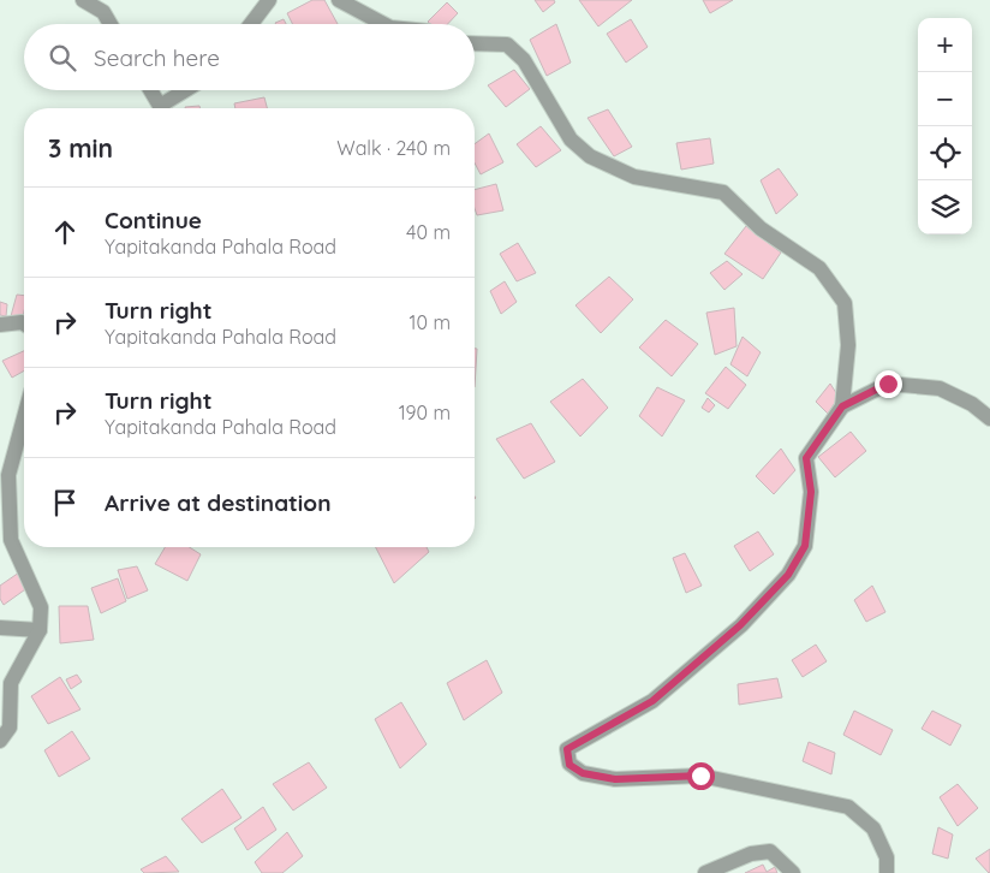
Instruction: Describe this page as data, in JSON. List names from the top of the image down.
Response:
{
  "page": {
    "map_buttons": ["+", "−"],
    "search": "Search here",
    "heading": ["3 min", "Walk · 240 m"],
    "list": [
      ["Continue", "Yapitakanda Pahala Road", "40 m"],
      ["Turn right", "Yapitakanda Pahala Road", "10 m"],
      ["Turn right", "Yapitakanda Pahala Road", "190 m"],
      "Arrive at destination"
    ]
  }
}
